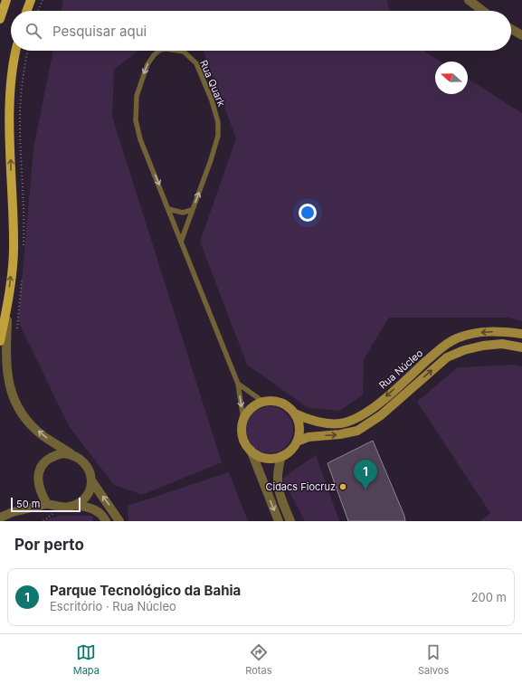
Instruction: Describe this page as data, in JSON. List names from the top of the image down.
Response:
{
  "streets": {
    "street": ["Rua Núcleo"],
    "lane": ["Rua Quark"]
  },
  "crossings": [
    ["Rua Quark", "Rua Núcleo"]
  ],
  "places": ["Cidacs Fiocruz"],
  "scale_bar": "50 m",
  "north": "left",
  "page": {
    "search": "Pesquisar aqui",
    "pins": "1",
    "scale": "50 m",
    "heading": "Por perto",
    "list": [
      {
        "mark": "1",
        "name": "Parque Tecnológico da Bahia",
        "note": "Escritório · Rua Núcleo",
        "value": "200 m"
      }
    ],
    "nav": ["Mapa", "Rotas", "Salvos"]
  }
}
